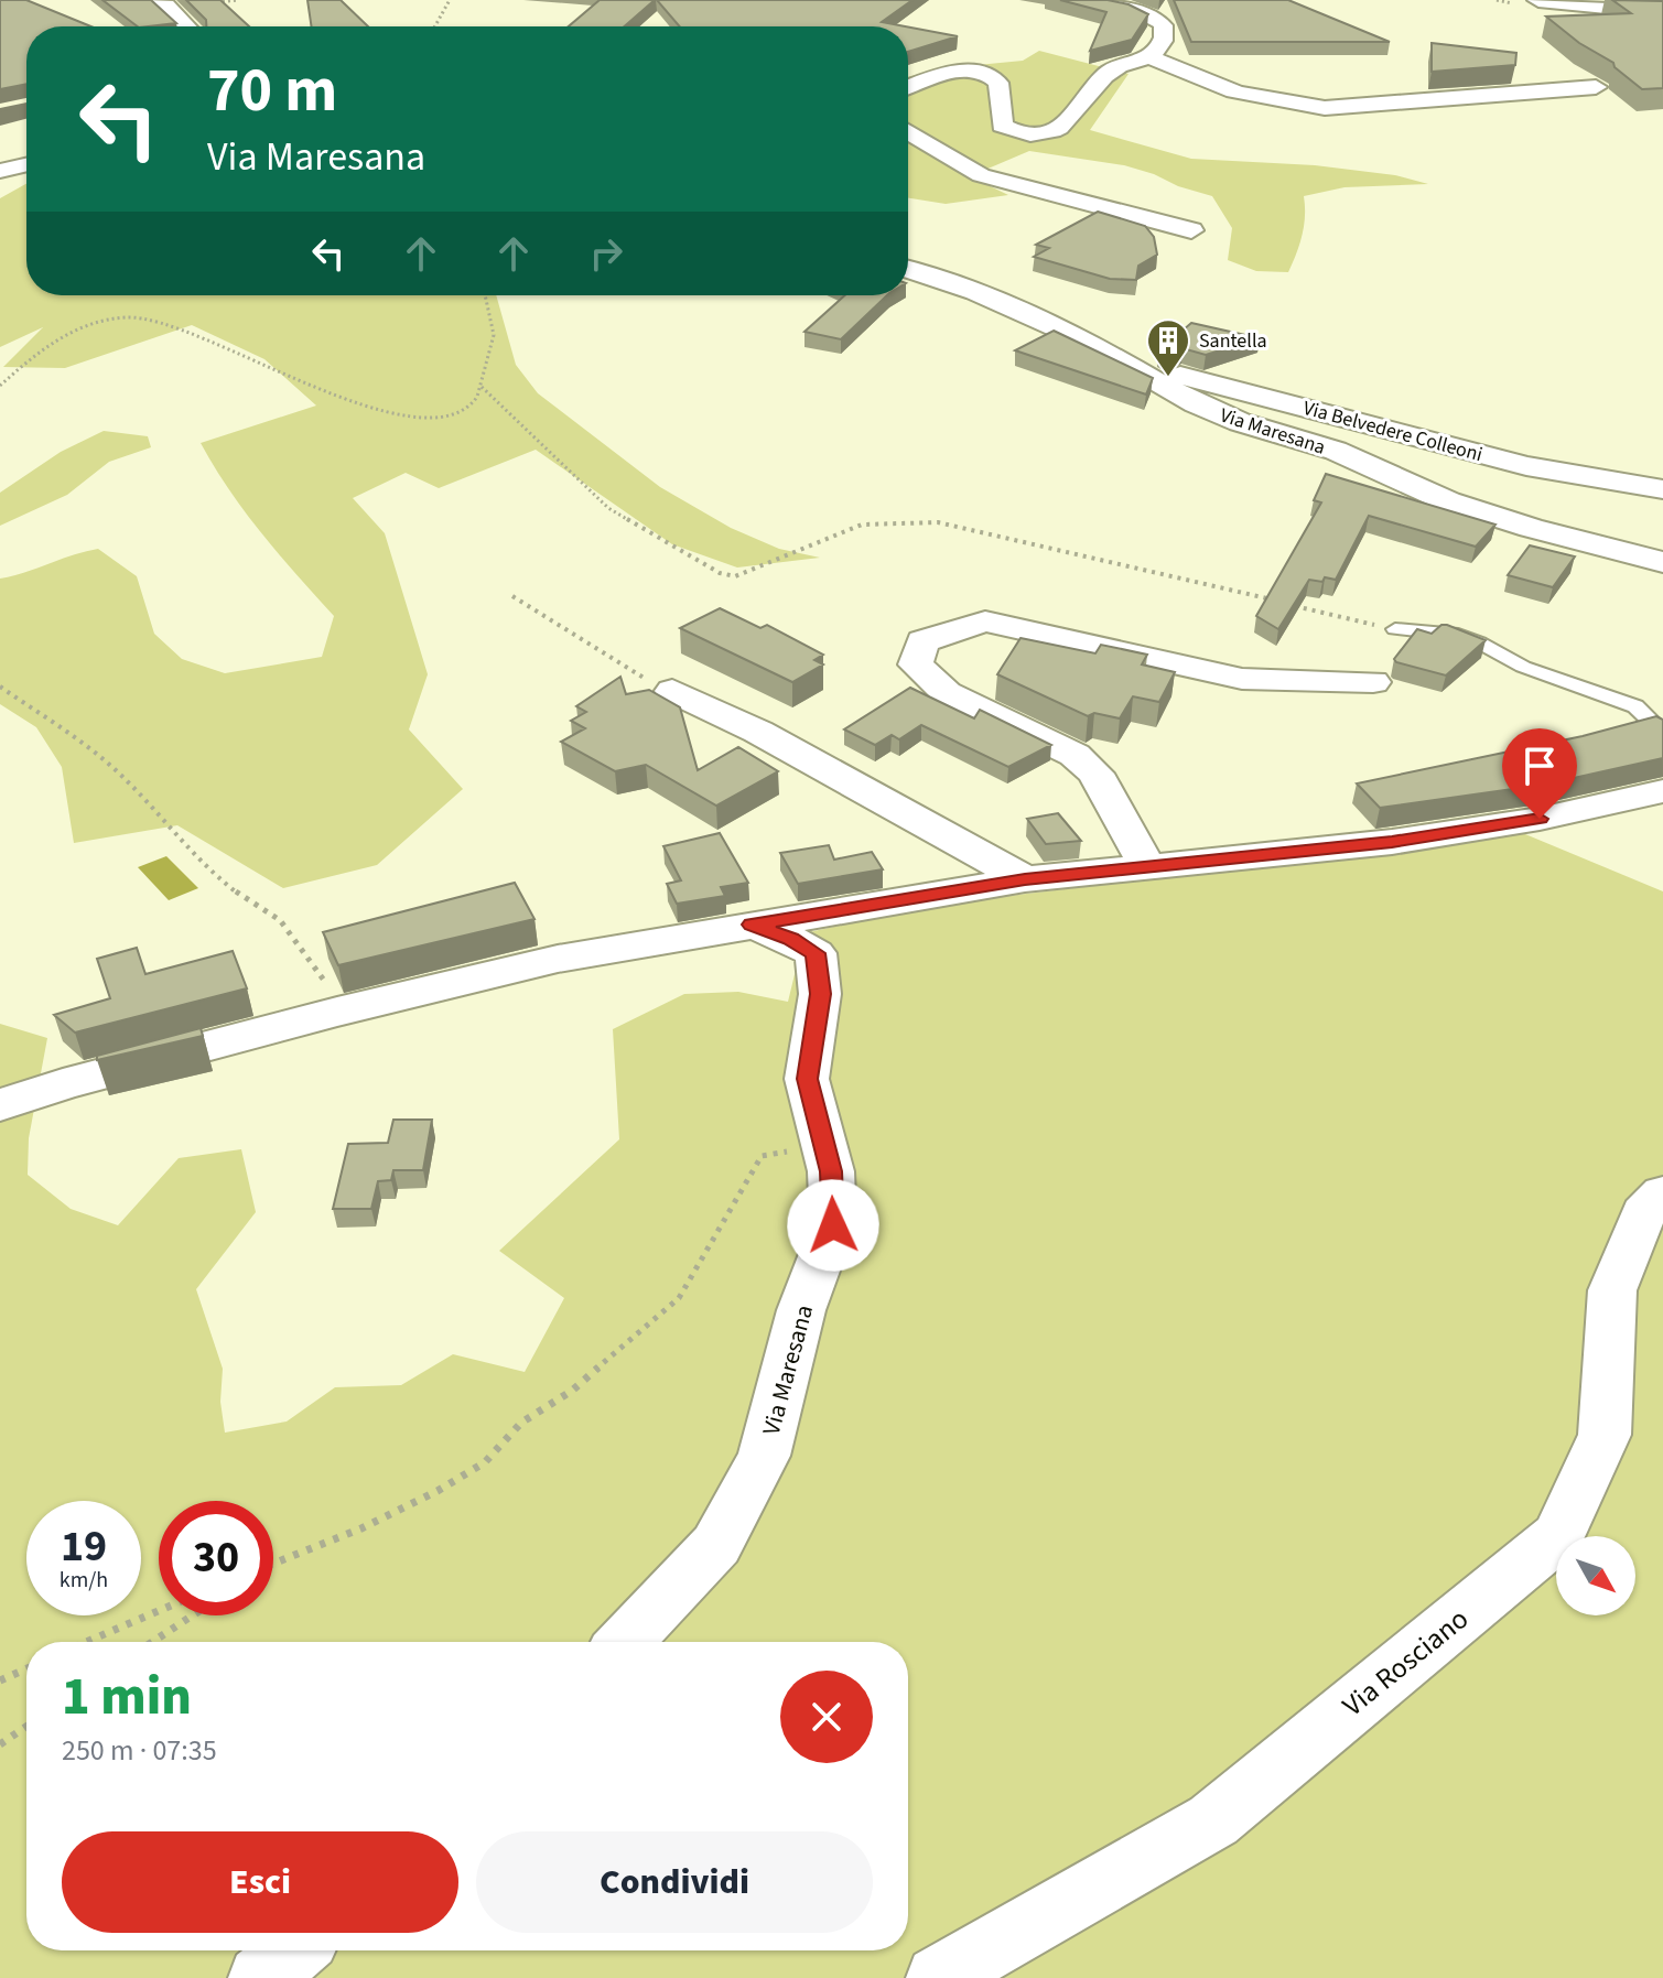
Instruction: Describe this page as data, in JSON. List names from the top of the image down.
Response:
{
  "streets": {
    "street": ["Via Maresana", "Via Belvedere Colleoni", "Via Rosciano"]
  },
  "crossings": [
    ["Via Maresana", "Via Belvedere Colleoni"]
  ],
  "places": {
    "building": ["Santella"]
  },
  "north": "bottom right",
  "page": {
    "turn": ["70 m", "Via Maresana"],
    "speed": "19 km/h",
    "limit": "30",
    "heading": ["1 min", "250 m · 07:35"],
    "buttons": ["Esci", "Condividi"]
  }
}
